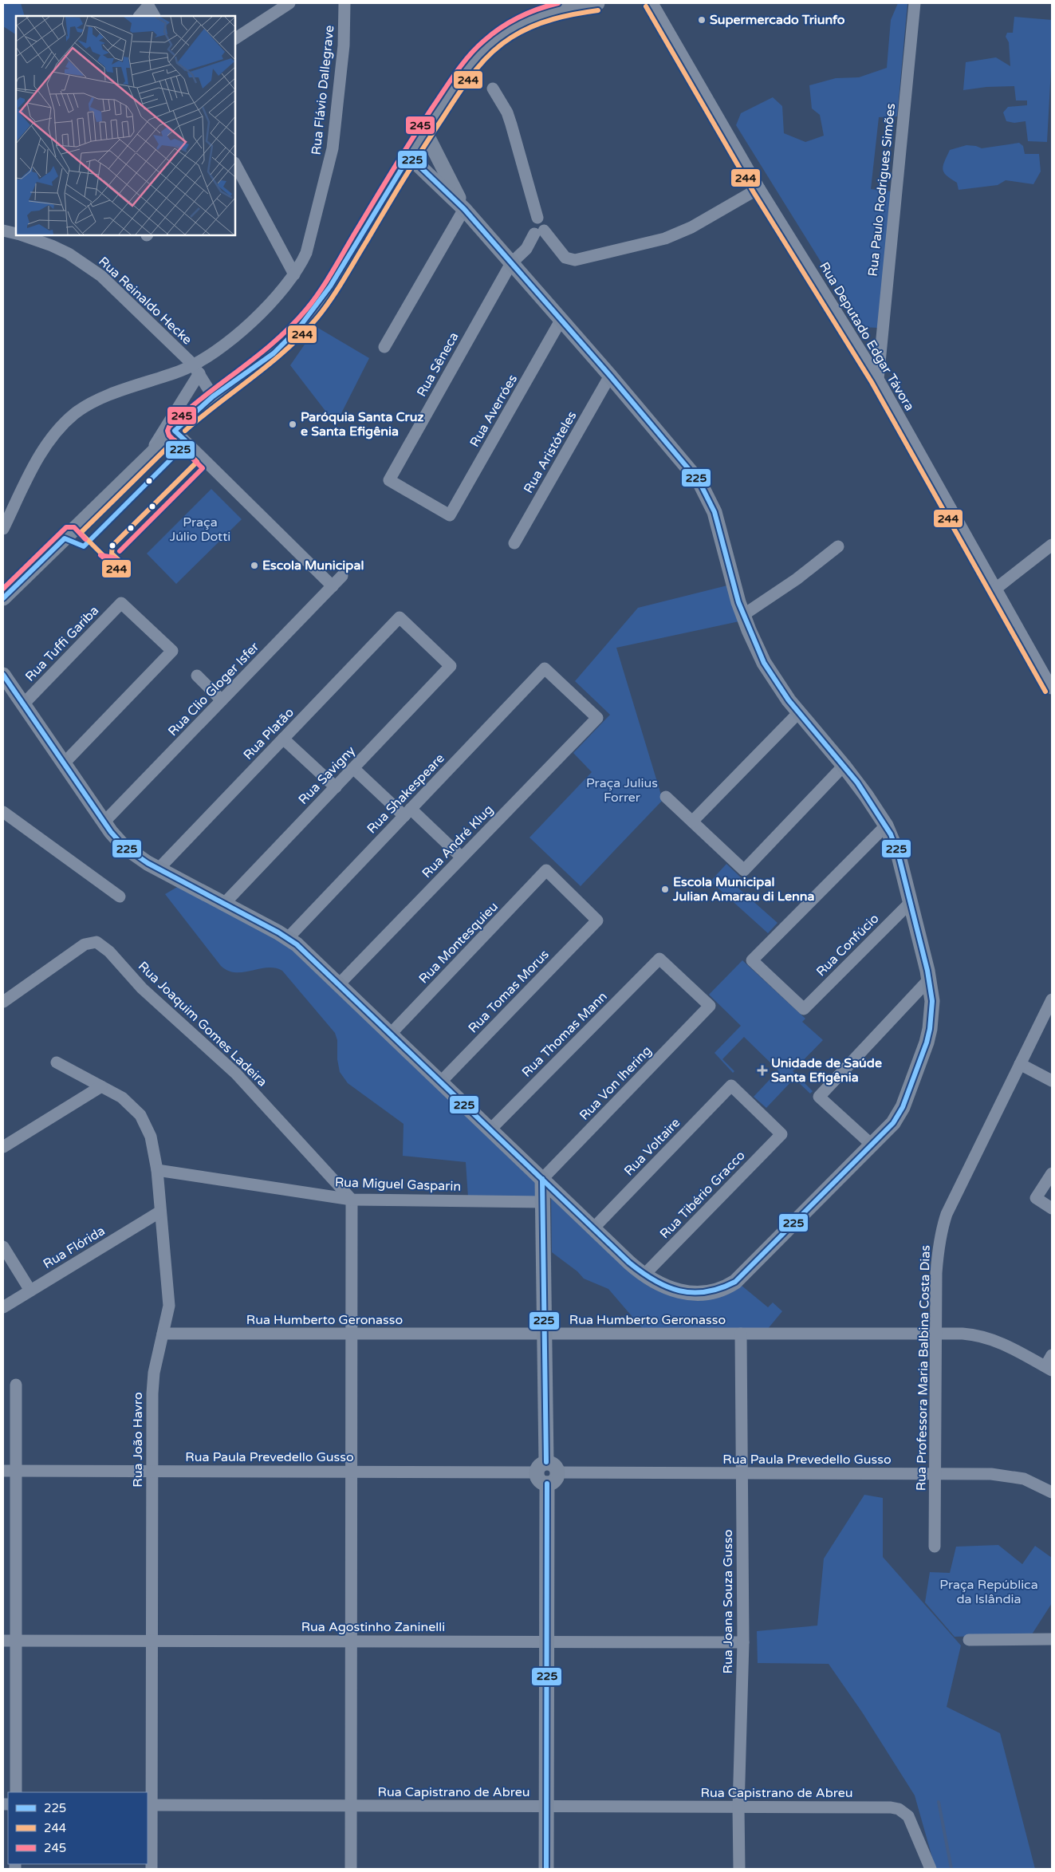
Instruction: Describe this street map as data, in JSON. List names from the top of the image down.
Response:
{
  "streets": {
    "street": [
      "Rua Flávio Dallegrave",
      "Rua Paulo Rodrigues Simões",
      "Rua Reinaldo Hecke",
      "Rua Deputado Edgar Távora",
      "Rua Sêneca",
      "Rua Averróes",
      "Rua Aristóteles",
      "Rua Tuffi Gariba",
      "Rua Clio Gloger Isfer",
      "Rua Platão",
      "Rua Savigny",
      "Rua Shakespeare",
      "Rua André Klug",
      "Rua Montesquieu",
      "Rua Confúcio",
      "Rua Tomas Morus",
      "Rua Joaquim Gomes Ladeira",
      "Rua Thomas Mann",
      "Rua Von Ihering",
      "Rua Voltaire",
      "Rua Miguel Gasparin",
      "Rua Tibério Gracco",
      "Rua Flórida",
      "Rua Humberto Geronasso",
      "Rua Professora Maria Balbina Costa Dias",
      "Rua João Havro",
      "Rua Paula Prevedello Gusso",
      "Rua Joana Souza Gusso",
      "Rua Agostinho Zaninelli",
      "Rua Capistrano de Abreu"
    ]
  },
  "crossings": [
    ["Rua Flávio Dallegrave", "Rua Reinaldo Hecke"],
    ["Rua Paulo Rodrigues Simões", "Rua Deputado Edgar Távora"],
    ["Rua Sêneca", "Rua Averróes"],
    ["Rua Platão", "Rua Savigny"],
    ["Rua Shakespeare", "Rua André Klug"],
    ["Rua Montesquieu", "Rua Tomas Morus"],
    ["Rua Joaquim Gomes Ladeira", "Rua Miguel Gasparin"],
    ["Rua Thomas Mann", "Rua Von Ihering"],
    ["Rua Voltaire", "Rua Tibério Gracco"],
    ["Rua Miguel Gasparin", "Rua João Havro"],
    ["Rua Flórida", "Rua João Havro"],
    ["Rua Humberto Geronasso", "Rua Professora Maria Balbina Costa Dias"],
    ["Rua Humberto Geronasso", "Rua João Havro"],
    ["Rua Humberto Geronasso", "Rua Joana Souza Gusso"],
    ["Rua Professora Maria Balbina Costa Dias", "Rua Paula Prevedello Gusso"],
    ["Rua João Havro", "Rua Paula Prevedello Gusso"],
    ["Rua João Havro", "Rua Agostinho Zaninelli"],
    ["Rua João Havro", "Rua Capistrano de Abreu"],
    ["Rua Paula Prevedello Gusso", "Rua Joana Souza Gusso"],
    ["Rua Joana Souza Gusso", "Rua Agostinho Zaninelli"],
    ["Rua Joana Souza Gusso", "Rua Capistrano de Abreu"]
  ],
  "parks": ["Praça Júlio Dotti", "Praça Julius Forrer", "Praça República da Islândia"],
  "places": {
    "other": [
      "Supermercado Triunfo",
      "Paróquia Santa Cruz e Santa Efigênia",
      "Escola Municipal",
      "Escola Municipal Julian Amarau di Lenna"
    ],
    "health": ["Unidade de Saúde Santa Efigênia"]
  },
  "lines": ["transit line 245", "transit line 244", "transit line 225"],
  "legend": ["225", "244", "245"]
}
